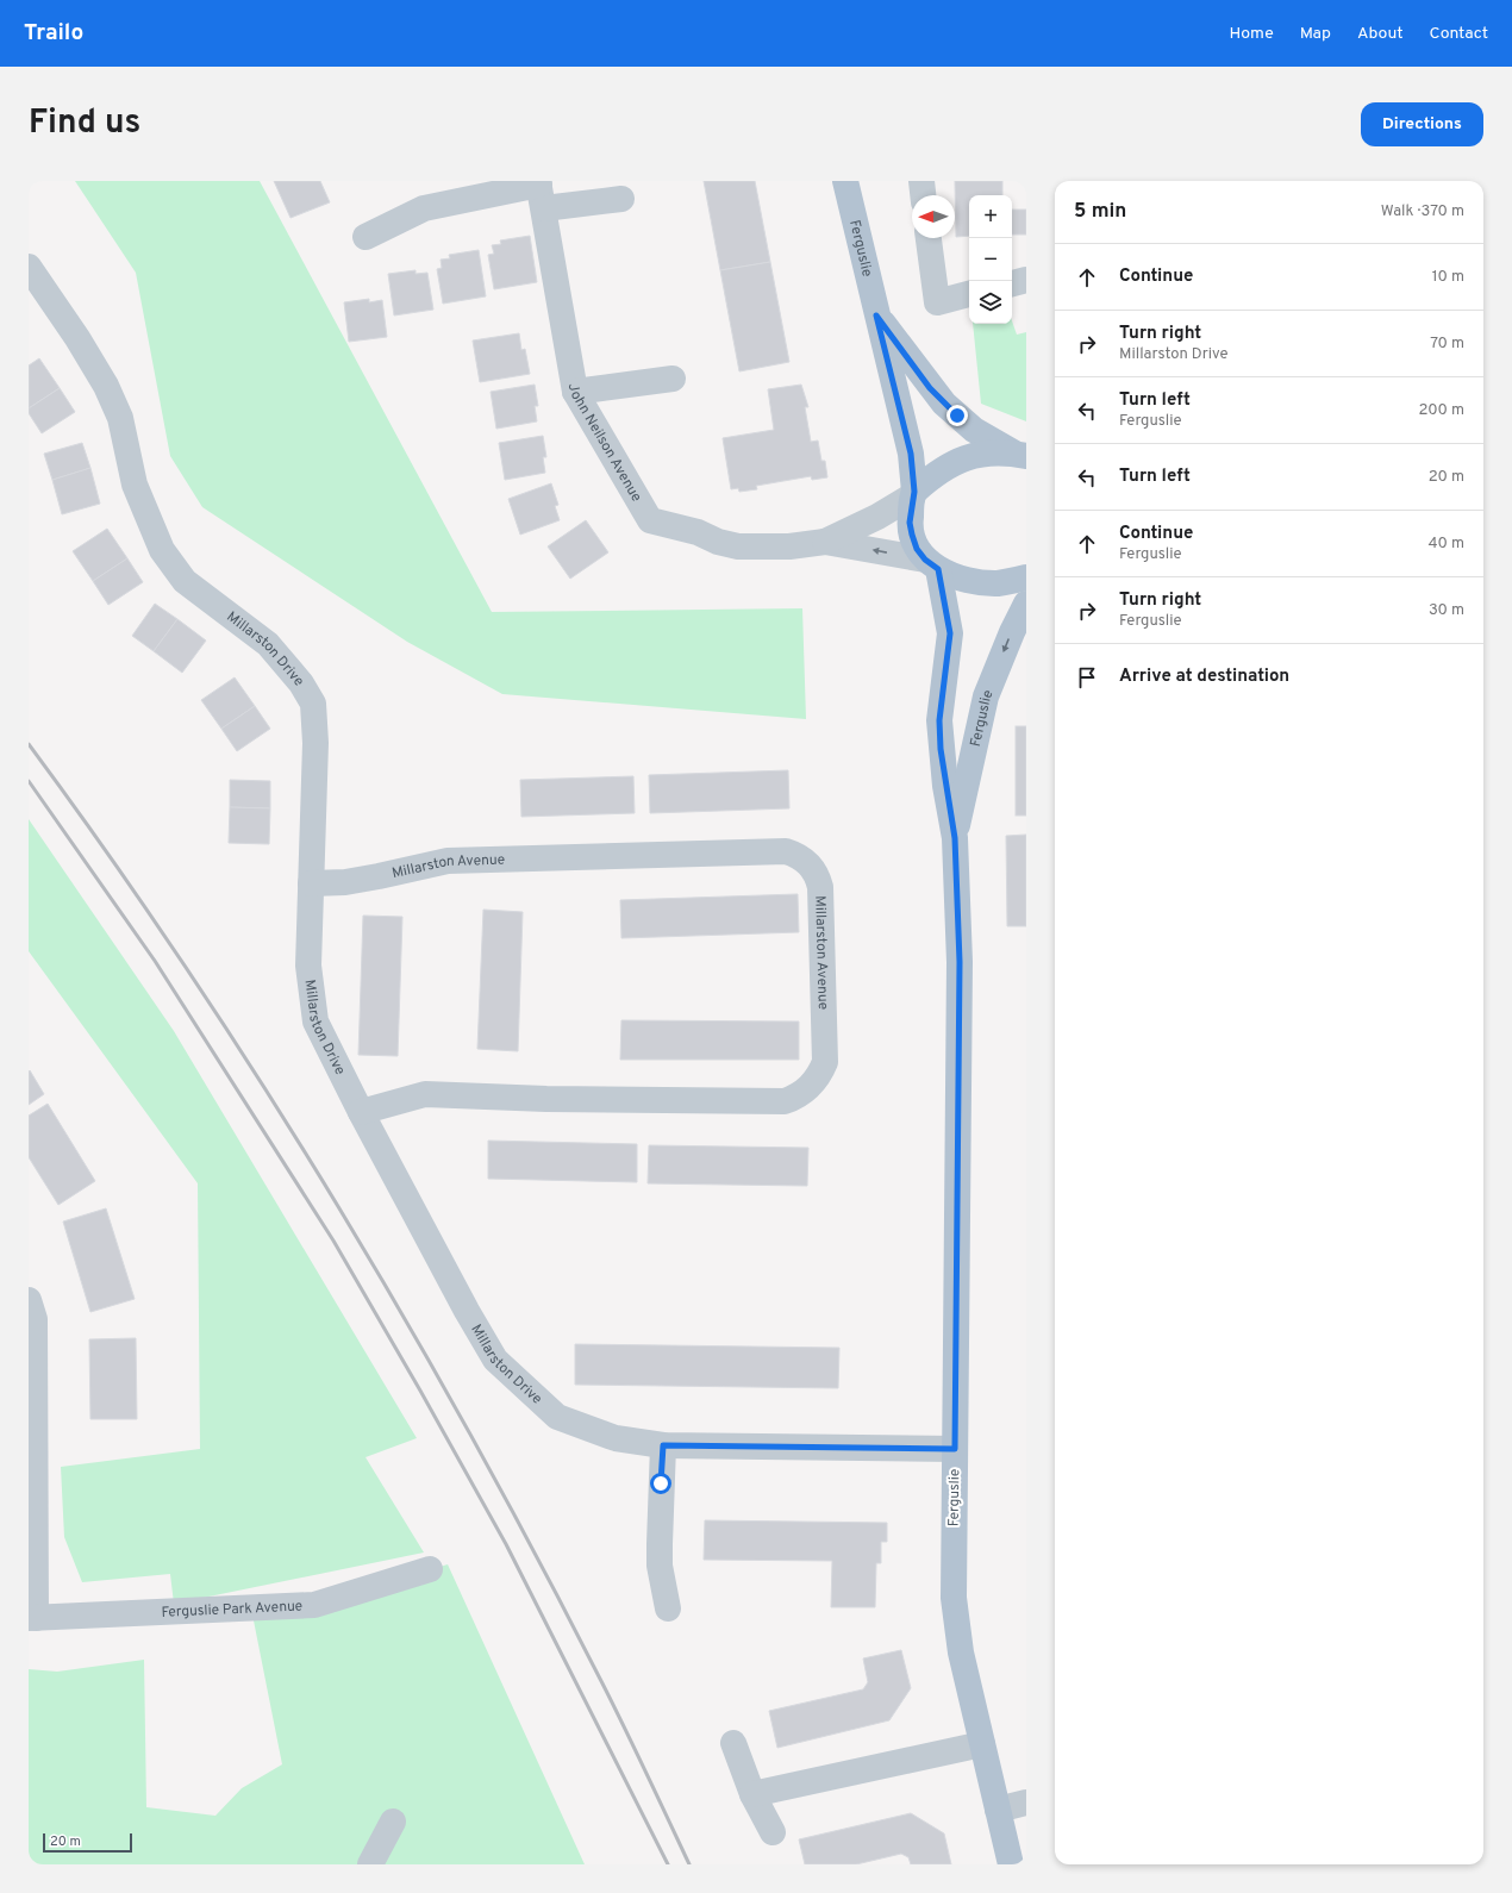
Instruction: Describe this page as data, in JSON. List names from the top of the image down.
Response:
{
  "streets": {
    "main road": ["Ferguslie"],
    "street": [
      "John Neilson Avenue",
      "Millarston Drive",
      "Millarston Avenue",
      "Ferguslie Park Avenue"
    ]
  },
  "crossings": [
    ["Ferguslie", "John Neilson Avenue"],
    ["Ferguslie", "Millarston Drive"],
    ["Millarston Drive", "Millarston Avenue"]
  ],
  "scale_bar": "20 m",
  "north": "left",
  "page": {
    "header": "Trailo",
    "nav": [
      "Home",
      "Map",
      "About",
      "Contact"
    ],
    "title": "Find us",
    "buttons": "Directions",
    "heading": ["5 min", "Walk · 370 m"],
    "map_buttons": ["+", "−"],
    "list": [
      ["Continue", "10 m"],
      ["Turn right", "Millarston Drive", "70 m"],
      ["Turn left", "Ferguslie", "200 m"],
      ["Turn left", "20 m"],
      ["Continue", "Ferguslie", "40 m"],
      ["Turn right", "Ferguslie", "30 m"],
      "Arrive at destination"
    ],
    "scale": "20 m"
  }
}
